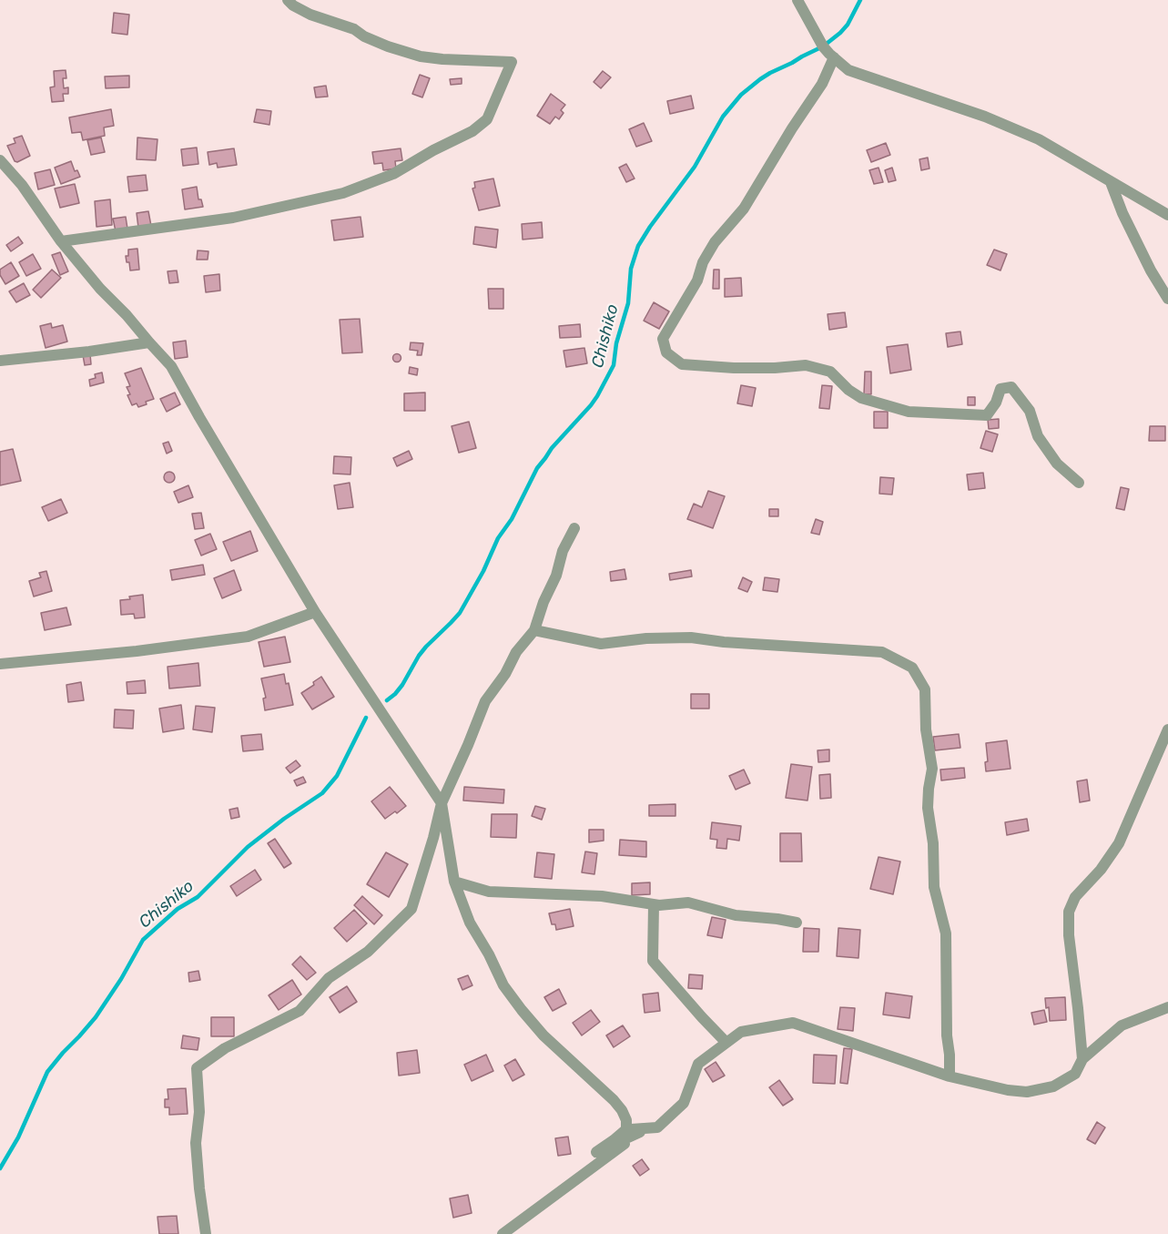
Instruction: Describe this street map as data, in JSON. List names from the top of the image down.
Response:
{
  "water": ["Chishiko"]
}
